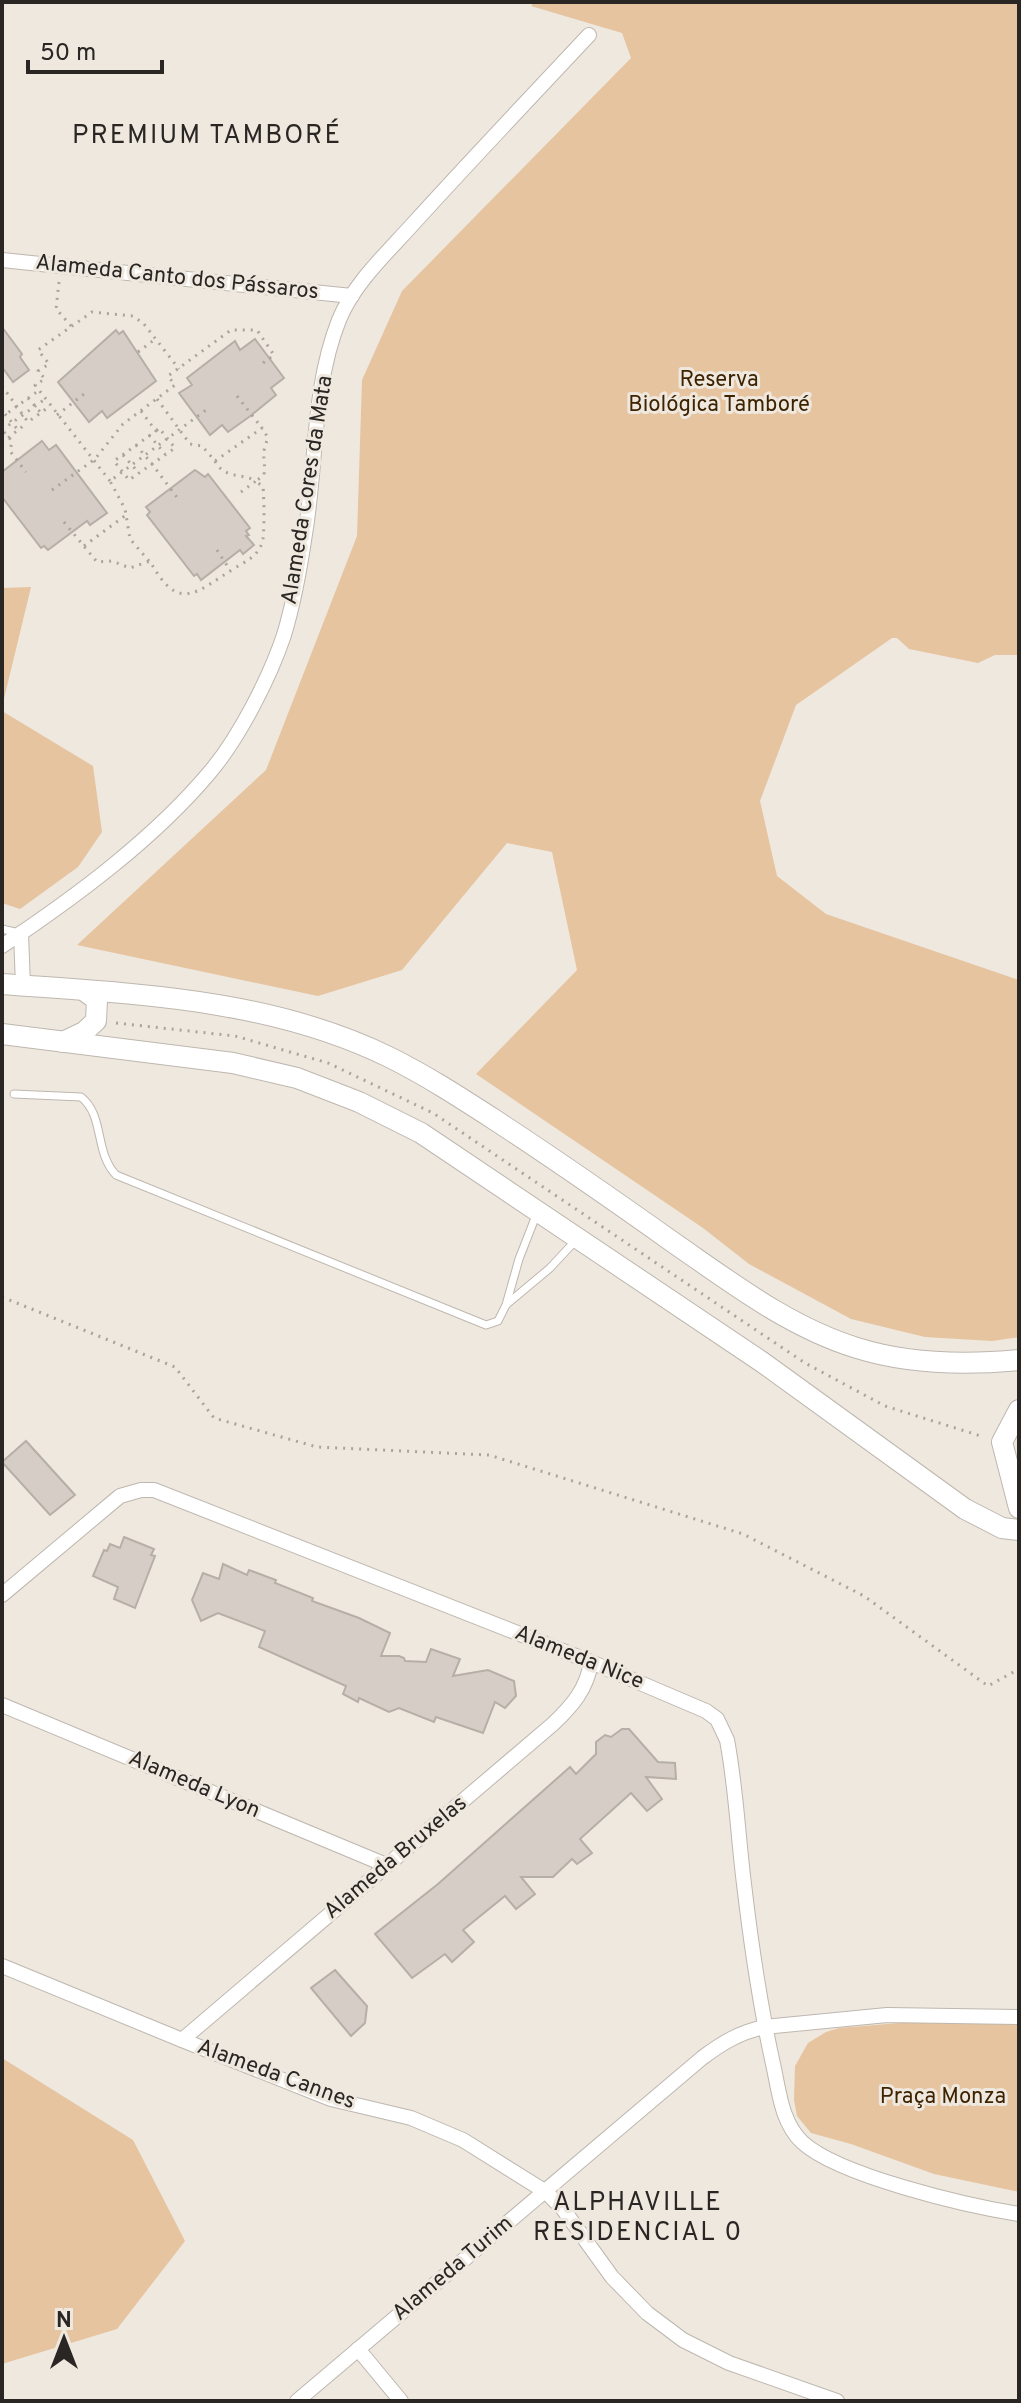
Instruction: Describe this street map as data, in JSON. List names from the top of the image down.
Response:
{
  "streets": {
    "street": [
      "Alameda Canto dos Pássaros",
      "Alameda Cores da Mata",
      "Alameda Nice",
      "Alameda Lyon",
      "Alameda Bruxelas",
      "Alameda Cannes",
      "Alameda Turim"
    ]
  },
  "crossings": [
    ["Alameda Canto dos Pássaros", "Alameda Cores da Mata"],
    ["Alameda Nice", "Alameda Bruxelas"],
    ["Alameda Nice", "Alameda Turim"],
    ["Alameda Lyon", "Alameda Bruxelas"],
    ["Alameda Bruxelas", "Alameda Cannes"],
    ["Alameda Cannes", "Alameda Turim"]
  ],
  "districts": ["PREMIUM TAMBORÉ", "ALPHAVILLE RESIDENCIAL 0"],
  "parks": ["Reserva Biológica Tamboré", "Praça Monza"],
  "scale_bar": "50 m",
  "north": "top"
}
